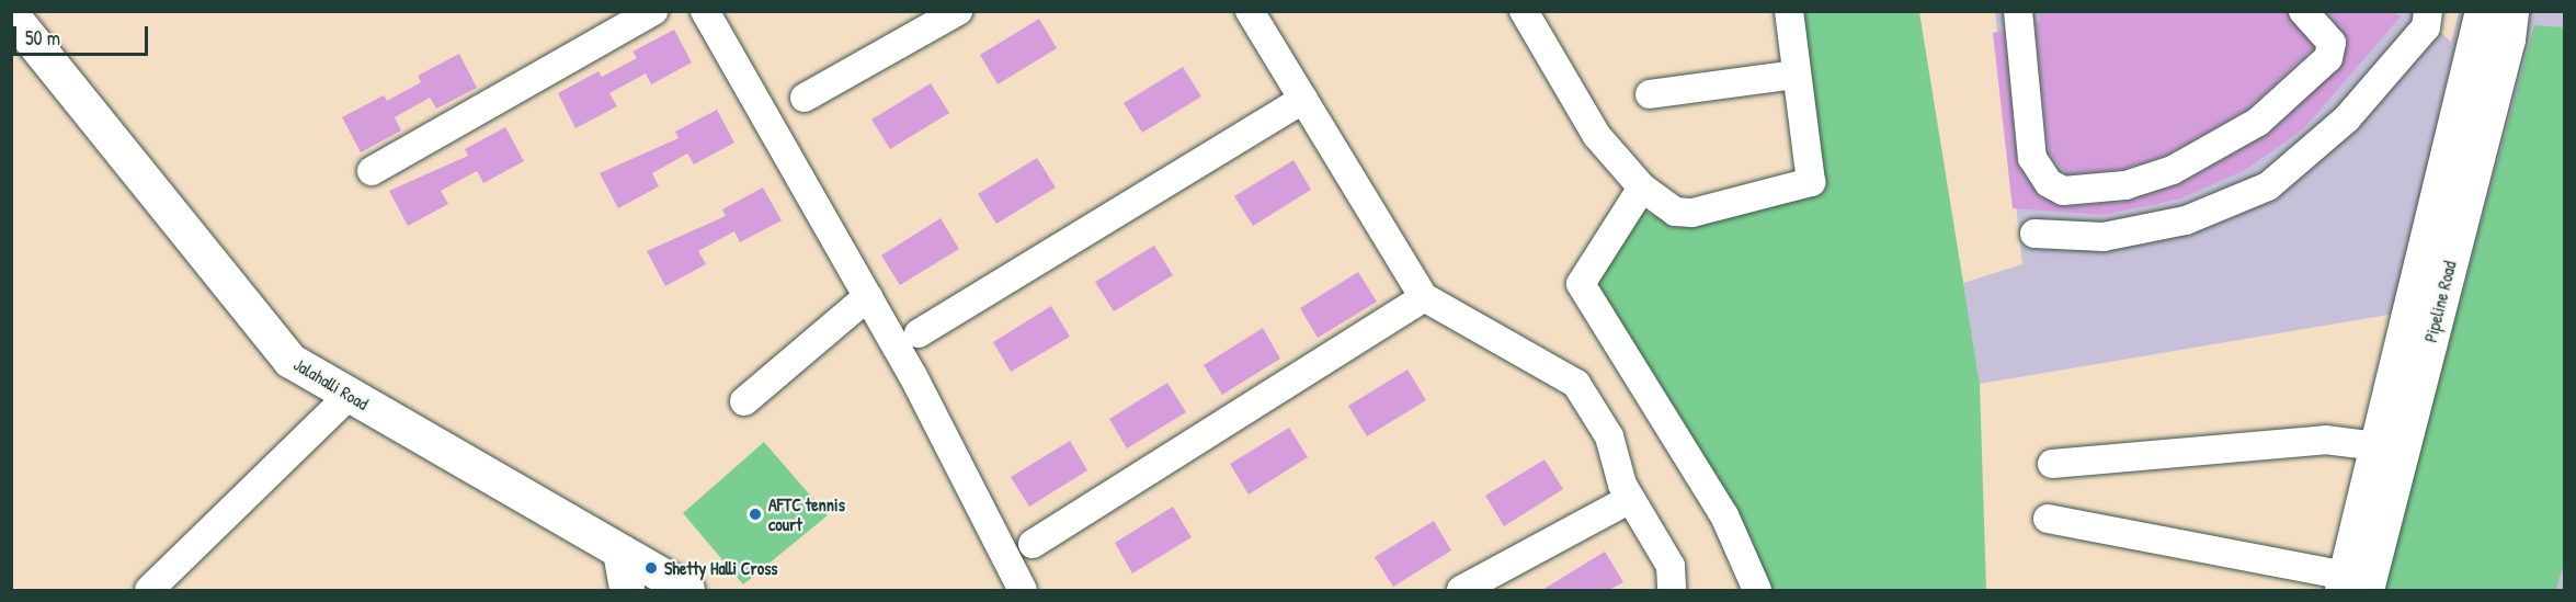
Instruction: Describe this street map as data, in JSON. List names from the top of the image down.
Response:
{
  "streets": {
    "main road": ["Pipeline Road", "Jalahalli Road"]
  },
  "places": ["AFTC tennis court", "Shetty Halli Cross"],
  "scale_bar": "50 m"
}
